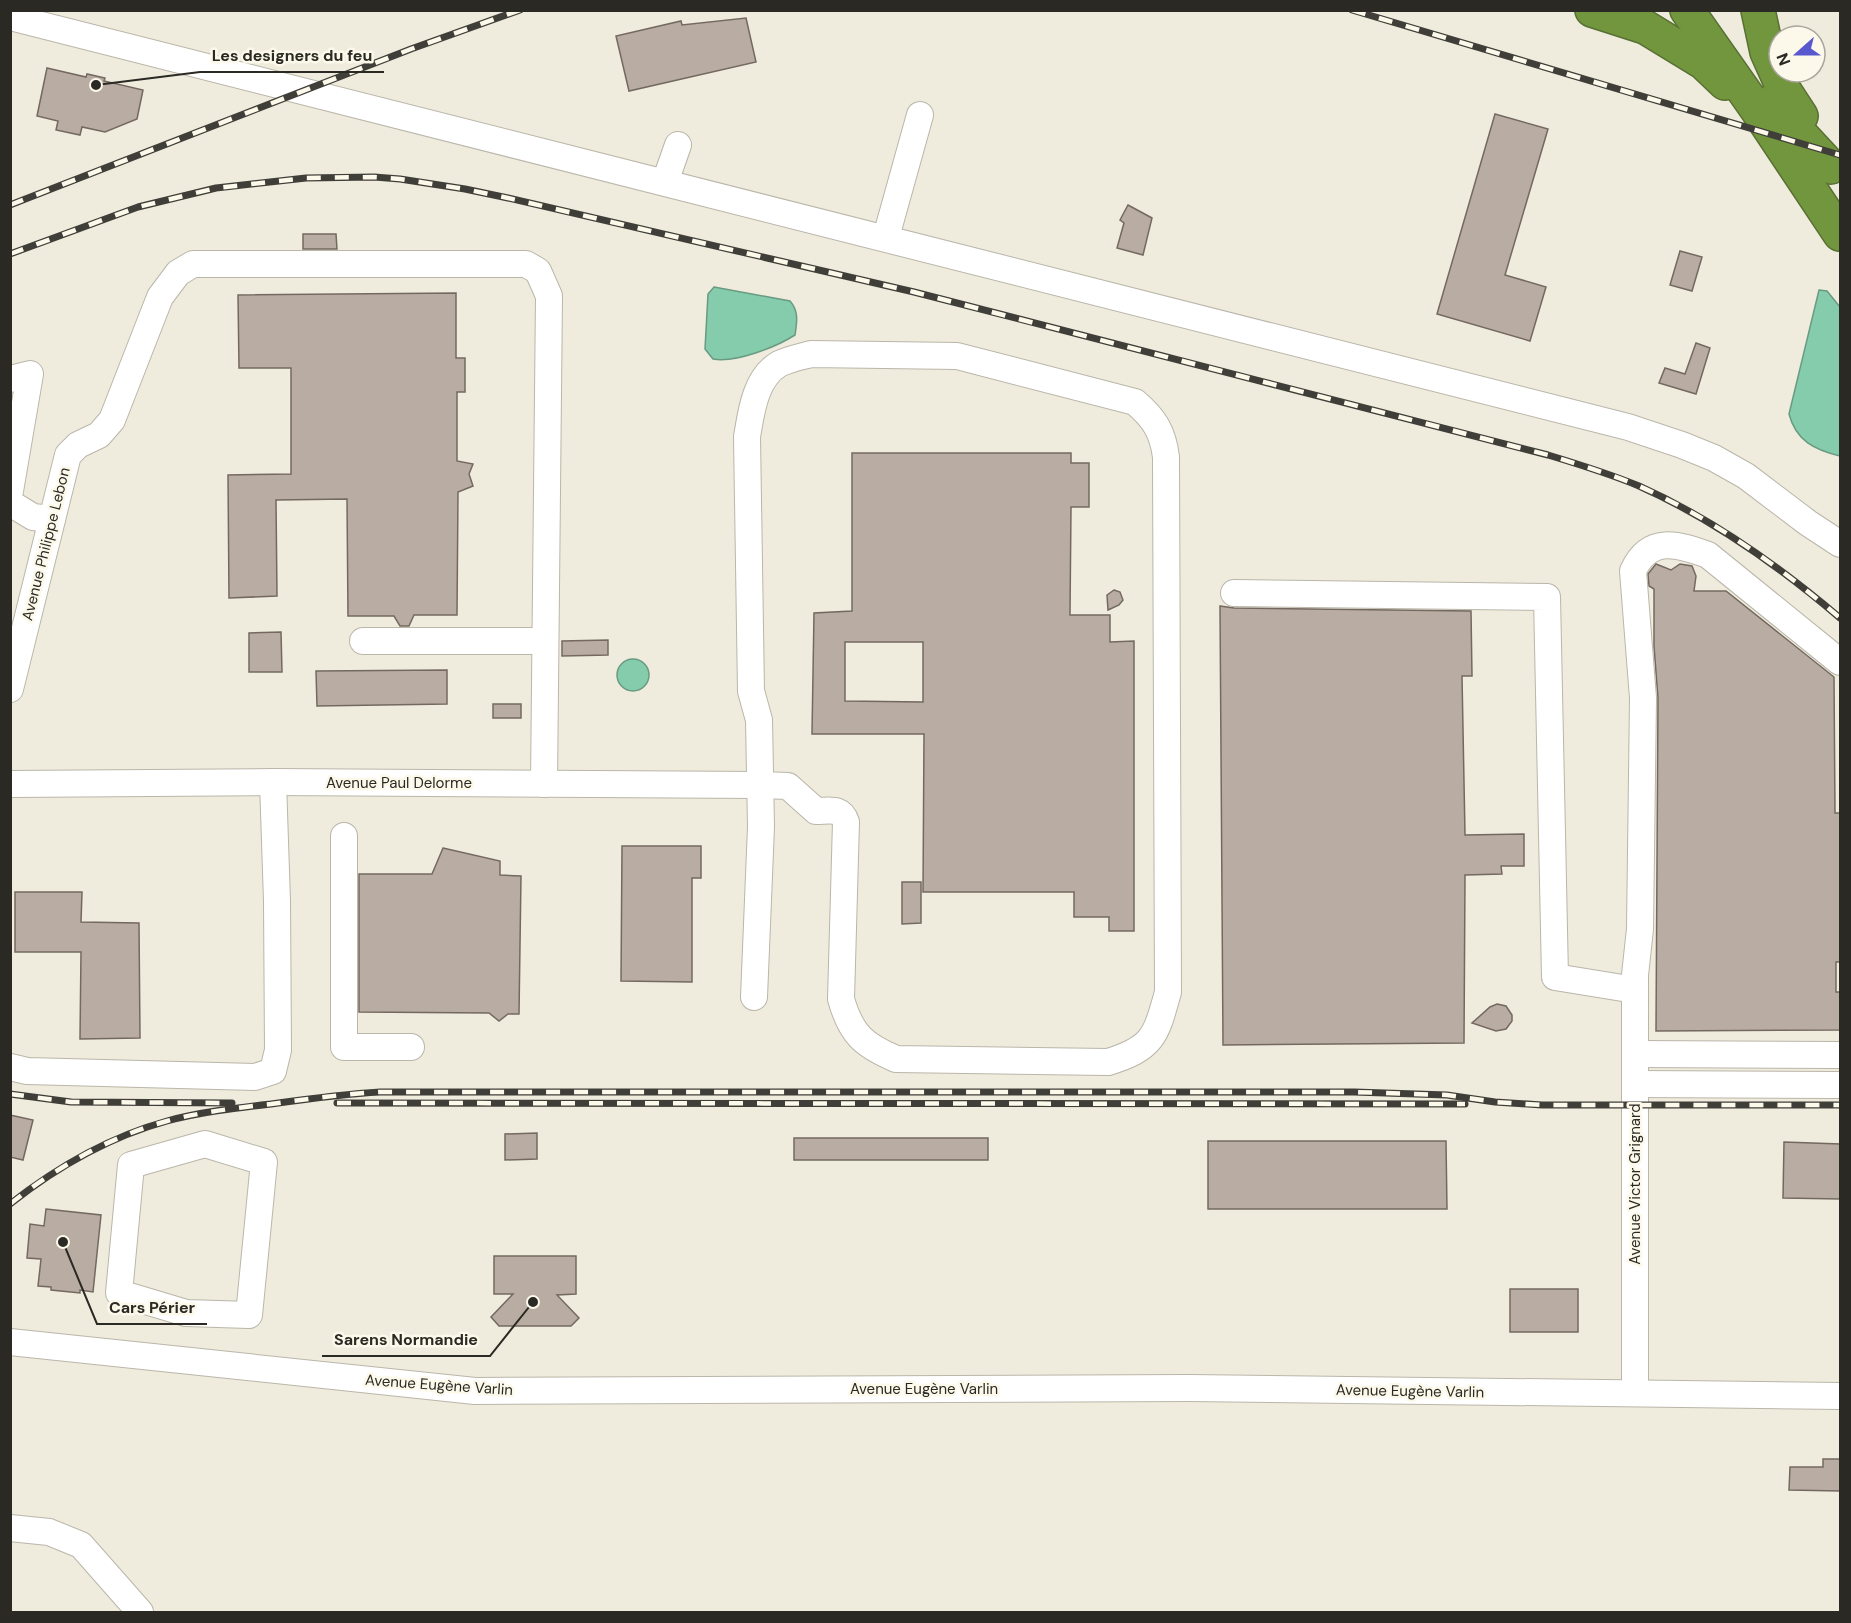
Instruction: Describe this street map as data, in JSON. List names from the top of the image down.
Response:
{
  "streets": {
    "street": [
      "Avenue Philippe Lebon",
      "Avenue Paul Delorme",
      "Avenue Victor Grignard",
      "Avenue Eugène Varlin"
    ]
  },
  "crossings": [
    ["Avenue Victor Grignard", "Avenue Eugène Varlin"]
  ],
  "places": ["Les designers du feu", "Cars Périer", "Sarens Normandie"],
  "north": "left"
}
